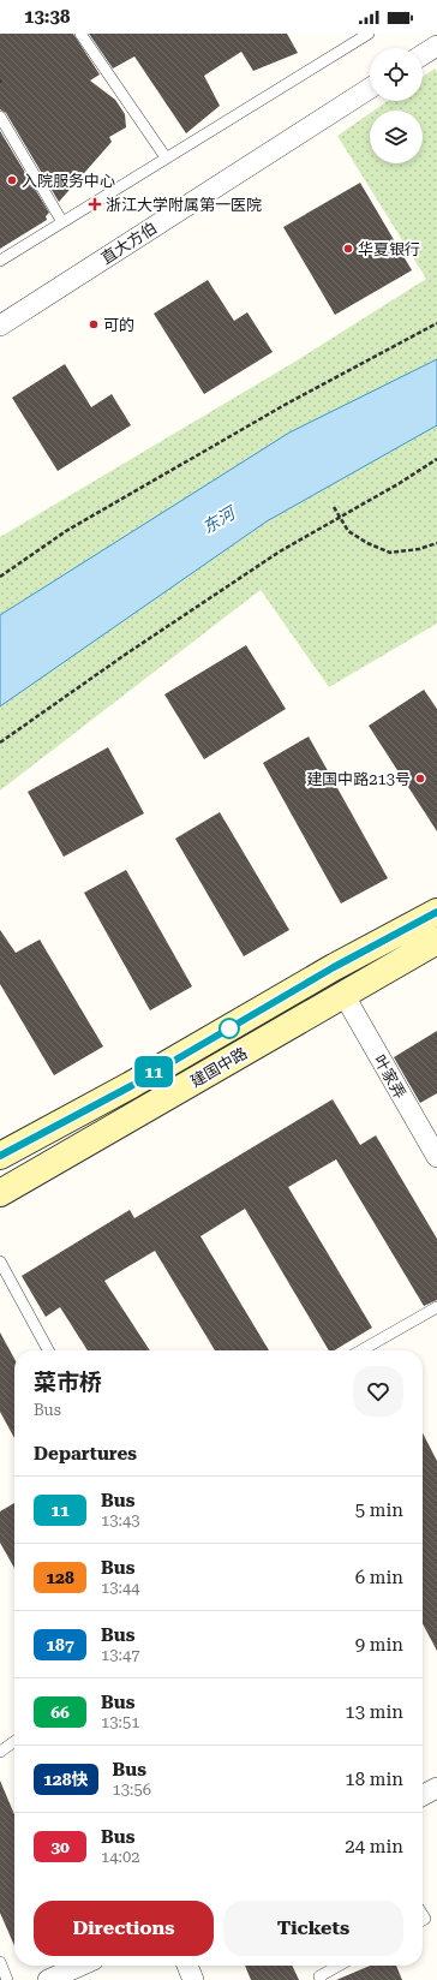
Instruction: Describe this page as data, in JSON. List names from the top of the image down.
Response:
{
  "streets": {
    "main road": ["建国中路"],
    "street": ["直大方伯", "叶家弄"]
  },
  "crossings": [
    ["建国中路", "叶家弄"]
  ],
  "water": ["东河"],
  "places": {
    "other": [
      "入院服务中心",
      "华夏银行",
      "可的",
      "建国中路213号"
    ],
    "health": ["浙江大学附属第一医院"]
  },
  "lines": ["bus line 11"],
  "page": {
    "status": "13:38",
    "on_map": "11",
    "heading": [
      ["菜市桥", "Bus"],
      "Departures"
    ],
    "list": [
      {
        "mark": "11",
        "name": "Bus",
        "note": "13:43",
        "value": "5 min"
      },
      {
        "mark": "128",
        "name": "Bus",
        "note": "13:44",
        "value": "6 min"
      },
      {
        "mark": "187",
        "name": "Bus",
        "note": "13:47",
        "value": "9 min"
      },
      {
        "mark": "66",
        "name": "Bus",
        "note": "13:51",
        "value": "13 min"
      },
      {
        "mark": "128快",
        "name": "Bus",
        "note": "13:56",
        "value": "18 min"
      },
      {
        "mark": "30",
        "name": "Bus",
        "note": "14:02",
        "value": "24 min"
      }
    ],
    "buttons": ["Directions", "Tickets"]
  }
}
